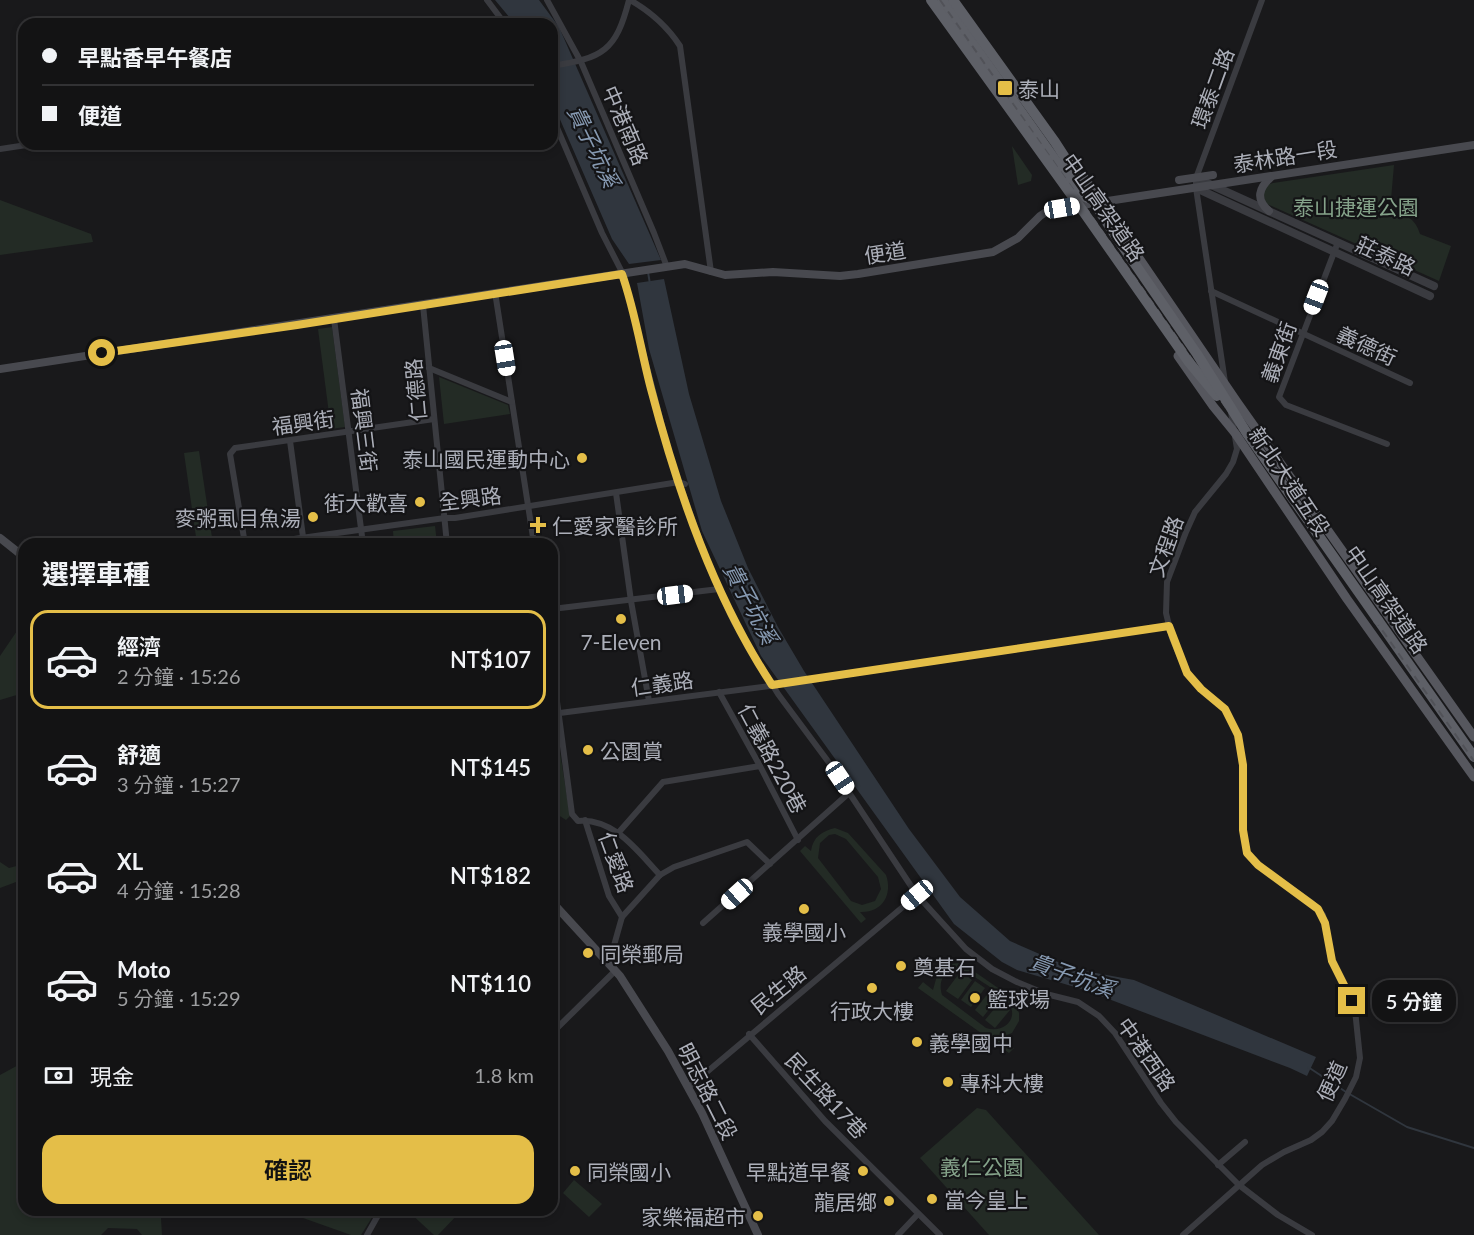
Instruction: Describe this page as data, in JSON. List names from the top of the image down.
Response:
{
  "streets": {
    "highway": ["中山高架道路"],
    "main road": [
      "泰林路一段",
      "便道",
      "新北大道五段",
      "明志路二段"
    ],
    "street": [
      "環泰二路",
      "中港南路",
      "莊泰路",
      "義德街",
      "義東街",
      "仁德路",
      "福興街",
      "福興三街",
      "全興路",
      "文程路",
      "仁義路",
      "仁義路220巷",
      "仁愛路",
      "民生路",
      "中港西路",
      "民生路17巷"
    ]
  },
  "crossings": [
    ["環泰二路", "泰林路一段"],
    ["環泰二路", "莊泰路"],
    ["環泰二路", "文程路"],
    ["中港南路", "便道"],
    ["泰林路一段", "便道"],
    ["泰林路一段", "莊泰路"],
    ["泰林路一段", "新北大道五段"],
    ["泰林路一段", "文程路"],
    ["便道", "文程路"],
    ["便道", "中港西路"],
    ["莊泰路", "義東街"],
    ["莊泰路", "文程路"],
    ["義德街", "義東街"],
    ["義德街", "文程路"],
    ["仁德路", "福興街"],
    ["仁德路", "全興路"],
    ["福興街", "福興三街"],
    ["福興三街", "全興路"],
    ["新北大道五段", "文程路"],
    ["全興路", "中港西路"],
    ["文程路", "仁義路"],
    ["仁義路", "仁義路220巷"],
    ["仁義路", "中港西路"],
    ["仁愛路", "明志路二段"],
    ["民生路", "中港西路"],
    ["民生路", "明志路二段"],
    ["民生路", "民生路17巷"]
  ],
  "water": ["貴子坑溪"],
  "parks": ["泰山捷運公園", "義仁公園"],
  "places": {
    "transit": ["泰山"],
    "other": [
      "泰山國民運動中心",
      "街大歡喜",
      "麥粥虱目魚湯",
      "7-Eleven",
      "公園賞",
      "義學國小",
      "同榮郵局",
      "奠基石",
      "行政大樓",
      "籃球場",
      "義學國中",
      "專科大樓",
      "同榮國小",
      "早點道早餐",
      "當今皇上",
      "龍居鄉",
      "家樂福超市"
    ],
    "health": ["仁愛家醫診所"]
  },
  "page": {
    "banner": ["早點香早午餐店", "便道"],
    "heading": "選擇車種",
    "list": [
      {
        "name": "經濟",
        "note": "2 分鐘 · 15:26",
        "value": "NT$107"
      },
      {
        "name": "舒適",
        "note": "3 分鐘 · 15:27",
        "value": "NT$145"
      },
      {
        "name": "XL",
        "note": "4 分鐘 · 15:28",
        "value": "NT$182"
      },
      {
        "name": "Moto",
        "note": "5 分鐘 · 15:29",
        "value": "NT$110"
      }
    ],
    "bubble": "5 分鐘",
    "pay": ["現金", "1.8 km"],
    "buttons": "確認"
  }
}
